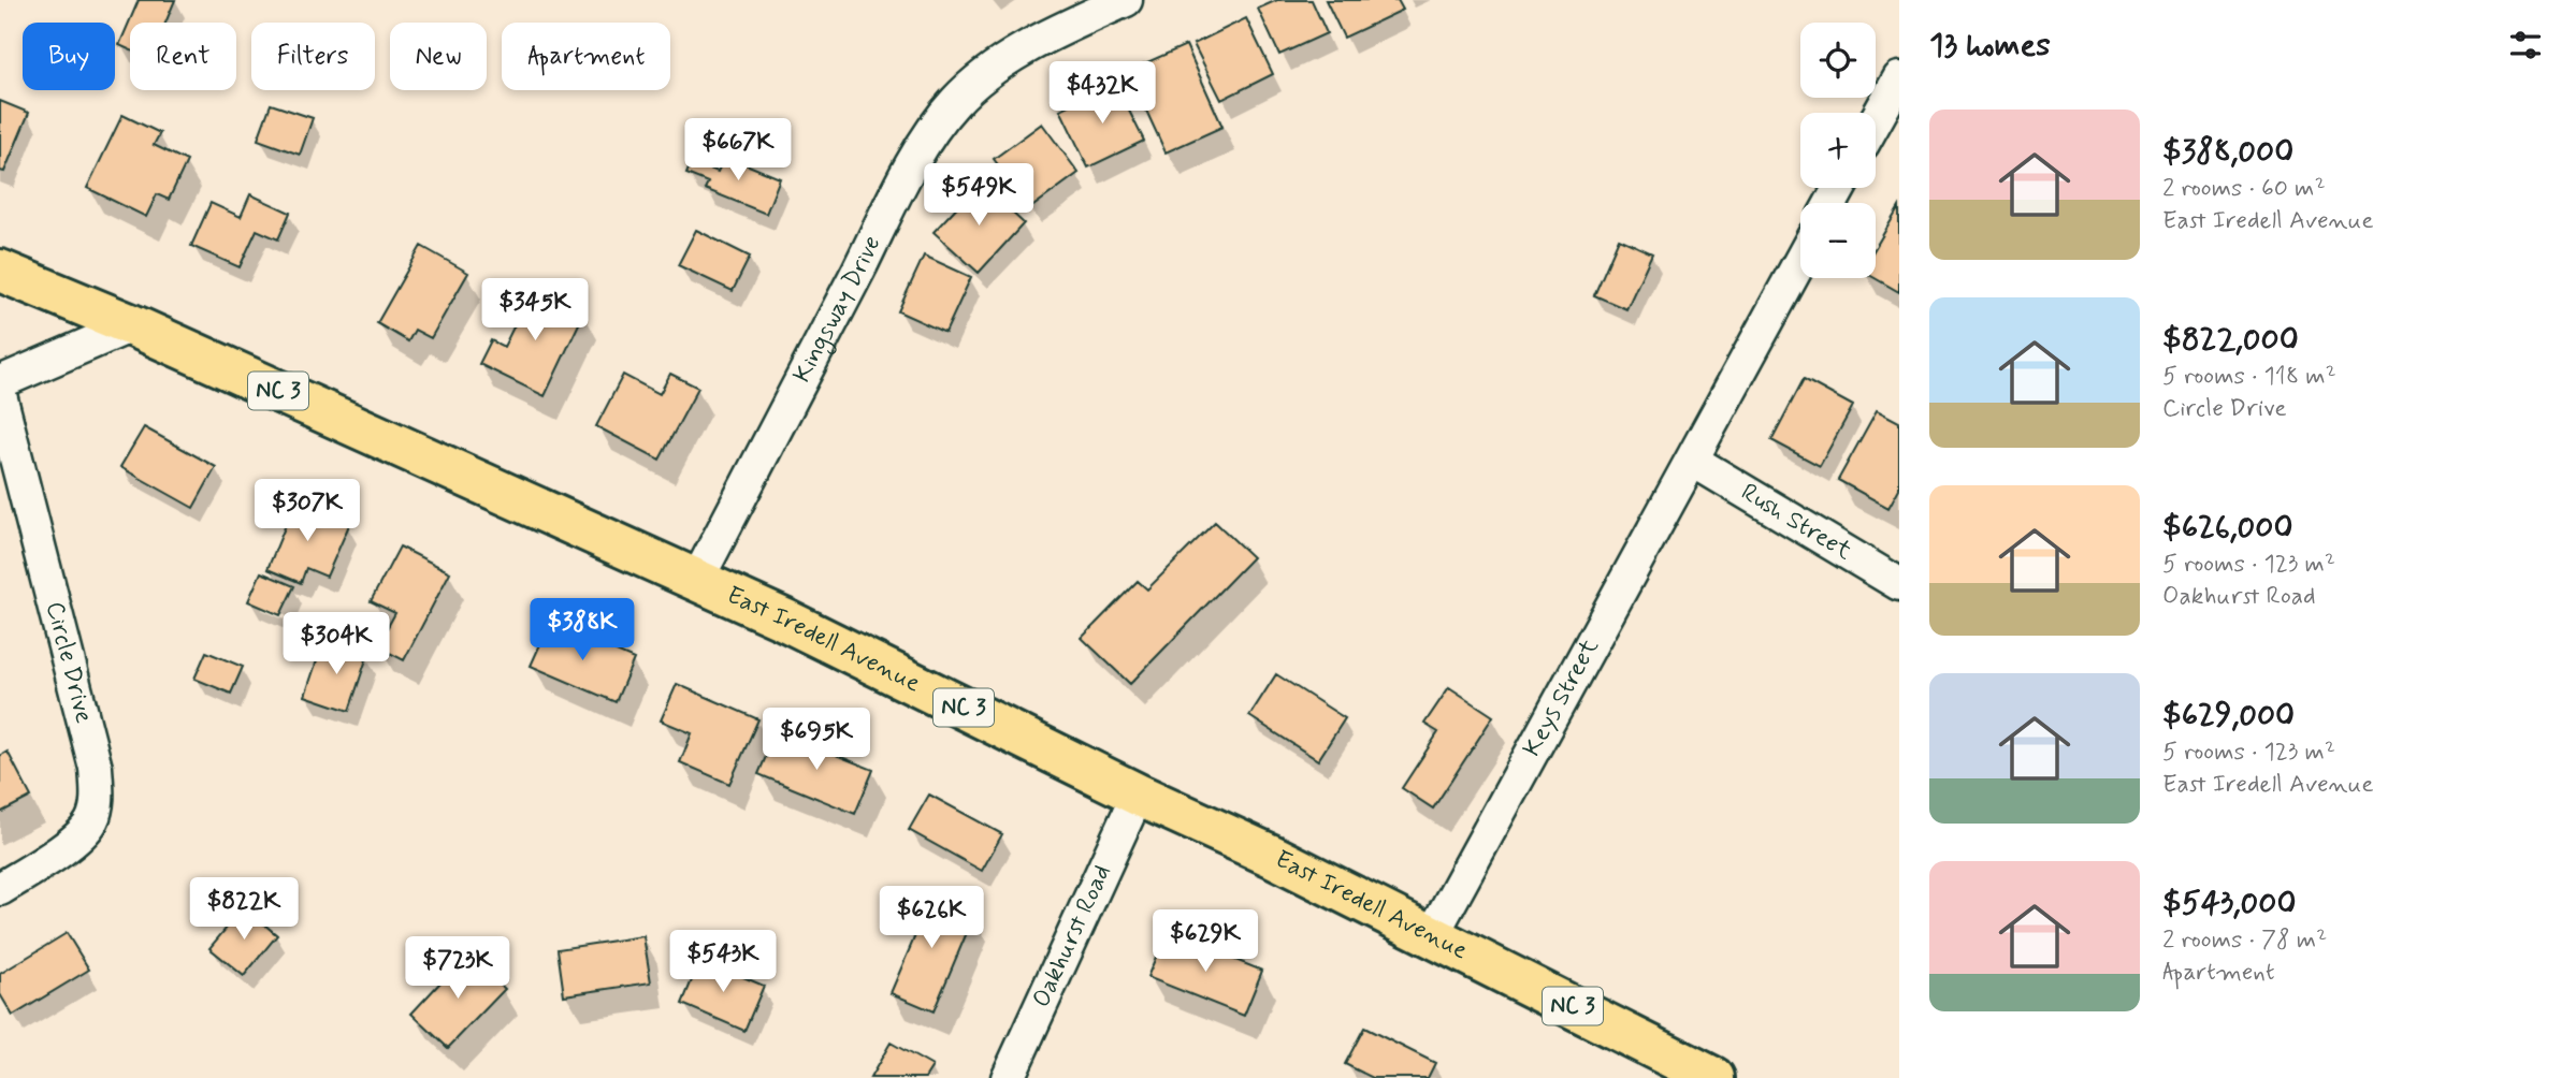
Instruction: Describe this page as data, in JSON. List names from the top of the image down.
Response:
{
  "streets": {
    "main road": ["NC 3", "East Iredell Avenue"],
    "street": [
      "Kingsway Drive",
      "Rush Street",
      "Circle Drive",
      "Keys Street",
      "Oakhurst Road"
    ]
  },
  "crossings": [
    ["Kingsway Drive", "East Iredell Avenue"],
    ["Rush Street", "Keys Street"],
    ["East Iredell Avenue", "Keys Street"],
    ["East Iredell Avenue", "Oakhurst Road"]
  ],
  "page": {
    "heading": "13 homes",
    "map_buttons": ["+", "−"],
    "chip": [
      "Buy",
      "Rent",
      "Filters",
      "New",
      "Apartment"
    ],
    "price": [
      "$432K",
      "$667K",
      "$549K",
      "$345K",
      "$307K",
      "$388K",
      "$304K",
      "$695K",
      "$822K",
      "$626K",
      "$629K",
      "$543K",
      "$723K"
    ],
    "list": [
      {
        "name": "$388,000",
        "note": "2 rooms · 60 m² · East Iredell Avenue"
      },
      {
        "name": "$822,000",
        "note": "5 rooms · 118 m² · Circle Drive"
      },
      {
        "name": "$626,000",
        "note": "5 rooms · 123 m² · Oakhurst Road"
      },
      {
        "name": "$629,000",
        "note": "5 rooms · 123 m² · East Iredell Avenue"
      },
      {
        "name": "$543,000",
        "note": "2 rooms · 78 m² · Apartment"
      }
    ]
  }
}
